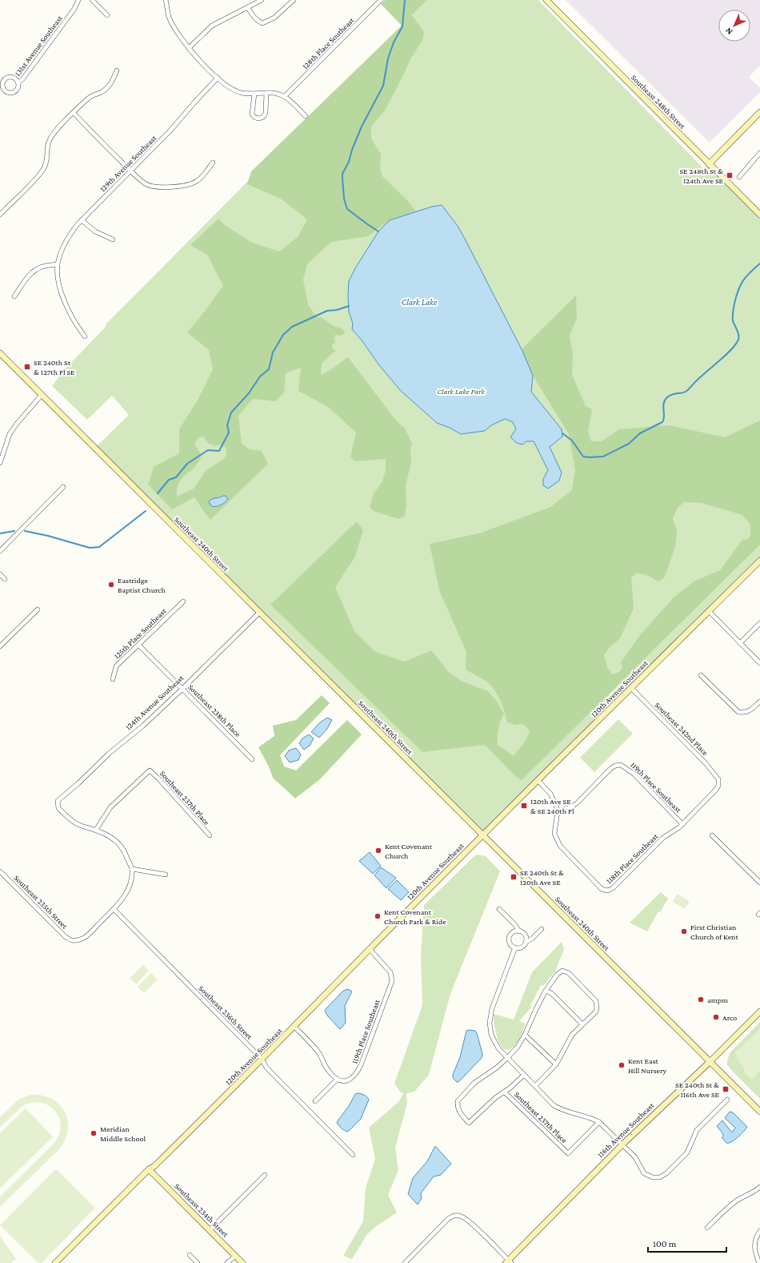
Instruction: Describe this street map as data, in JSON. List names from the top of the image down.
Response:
{
  "streets": {
    "street": [
      "128th Place Southeast",
      "131st Avenue Southeast",
      "Southeast 248th Street",
      "129th Avenue Southeast",
      "Southeast 240th Street",
      "125th Place Southeast",
      "120th Avenue Southeast",
      "124th Avenue Southeast",
      "Southeast 238th Place",
      "Southeast 242nd Place",
      "119th Place Southeast",
      "Southeast 237th Place",
      "118th Place Southeast",
      "Southeast 235th Street",
      "Southeast 236th Street",
      "116th Avenue Southeast",
      "Southeast 234th Street"
    ]
  },
  "crossings": [
    ["Southeast 240th Street", "120th Avenue Southeast"],
    ["Southeast 240th Street", "124th Avenue Southeast"],
    ["Southeast 240th Street", "116th Avenue Southeast"],
    ["125th Place Southeast", "Southeast 238th Place"],
    ["120th Avenue Southeast", "Southeast 242nd Place"],
    ["120th Avenue Southeast", "119th Place Southeast"],
    ["120th Avenue Southeast", "Southeast 236th Street"],
    ["120th Avenue Southeast", "Southeast 234th Street"],
    ["124th Avenue Southeast", "Southeast 238th Place"],
    ["124th Avenue Southeast", "Southeast 237th Place"],
    ["Southeast 242nd Place", "118th Place Southeast"],
    ["119th Place Southeast", "118th Place Southeast"],
    ["Southeast 235th Street", "Southeast 236th Street"]
  ],
  "water": ["Clark Lake"],
  "parks": ["Clark Lake Park"],
  "places": {
    "transit": [
      "SE 248th St & 124th Ave SE",
      "SE 240th St & 127th Pl SE",
      "120th Ave SE & SE 240th Pl",
      "SE 240th St & 120th Ave SE",
      "SE 240th St & 116th Ave SE"
    ],
    "other": [
      "Eastridge Baptist Church",
      "Kent Covenant Church",
      "Kent Covenant Church Park & Ride",
      "First Christian Church of Kent",
      "ampm",
      "Arco",
      "Kent East Hill Nursery",
      "Meridian Middle School"
    ]
  },
  "scale_bar": "100 m",
  "north": "bottom left"
}
